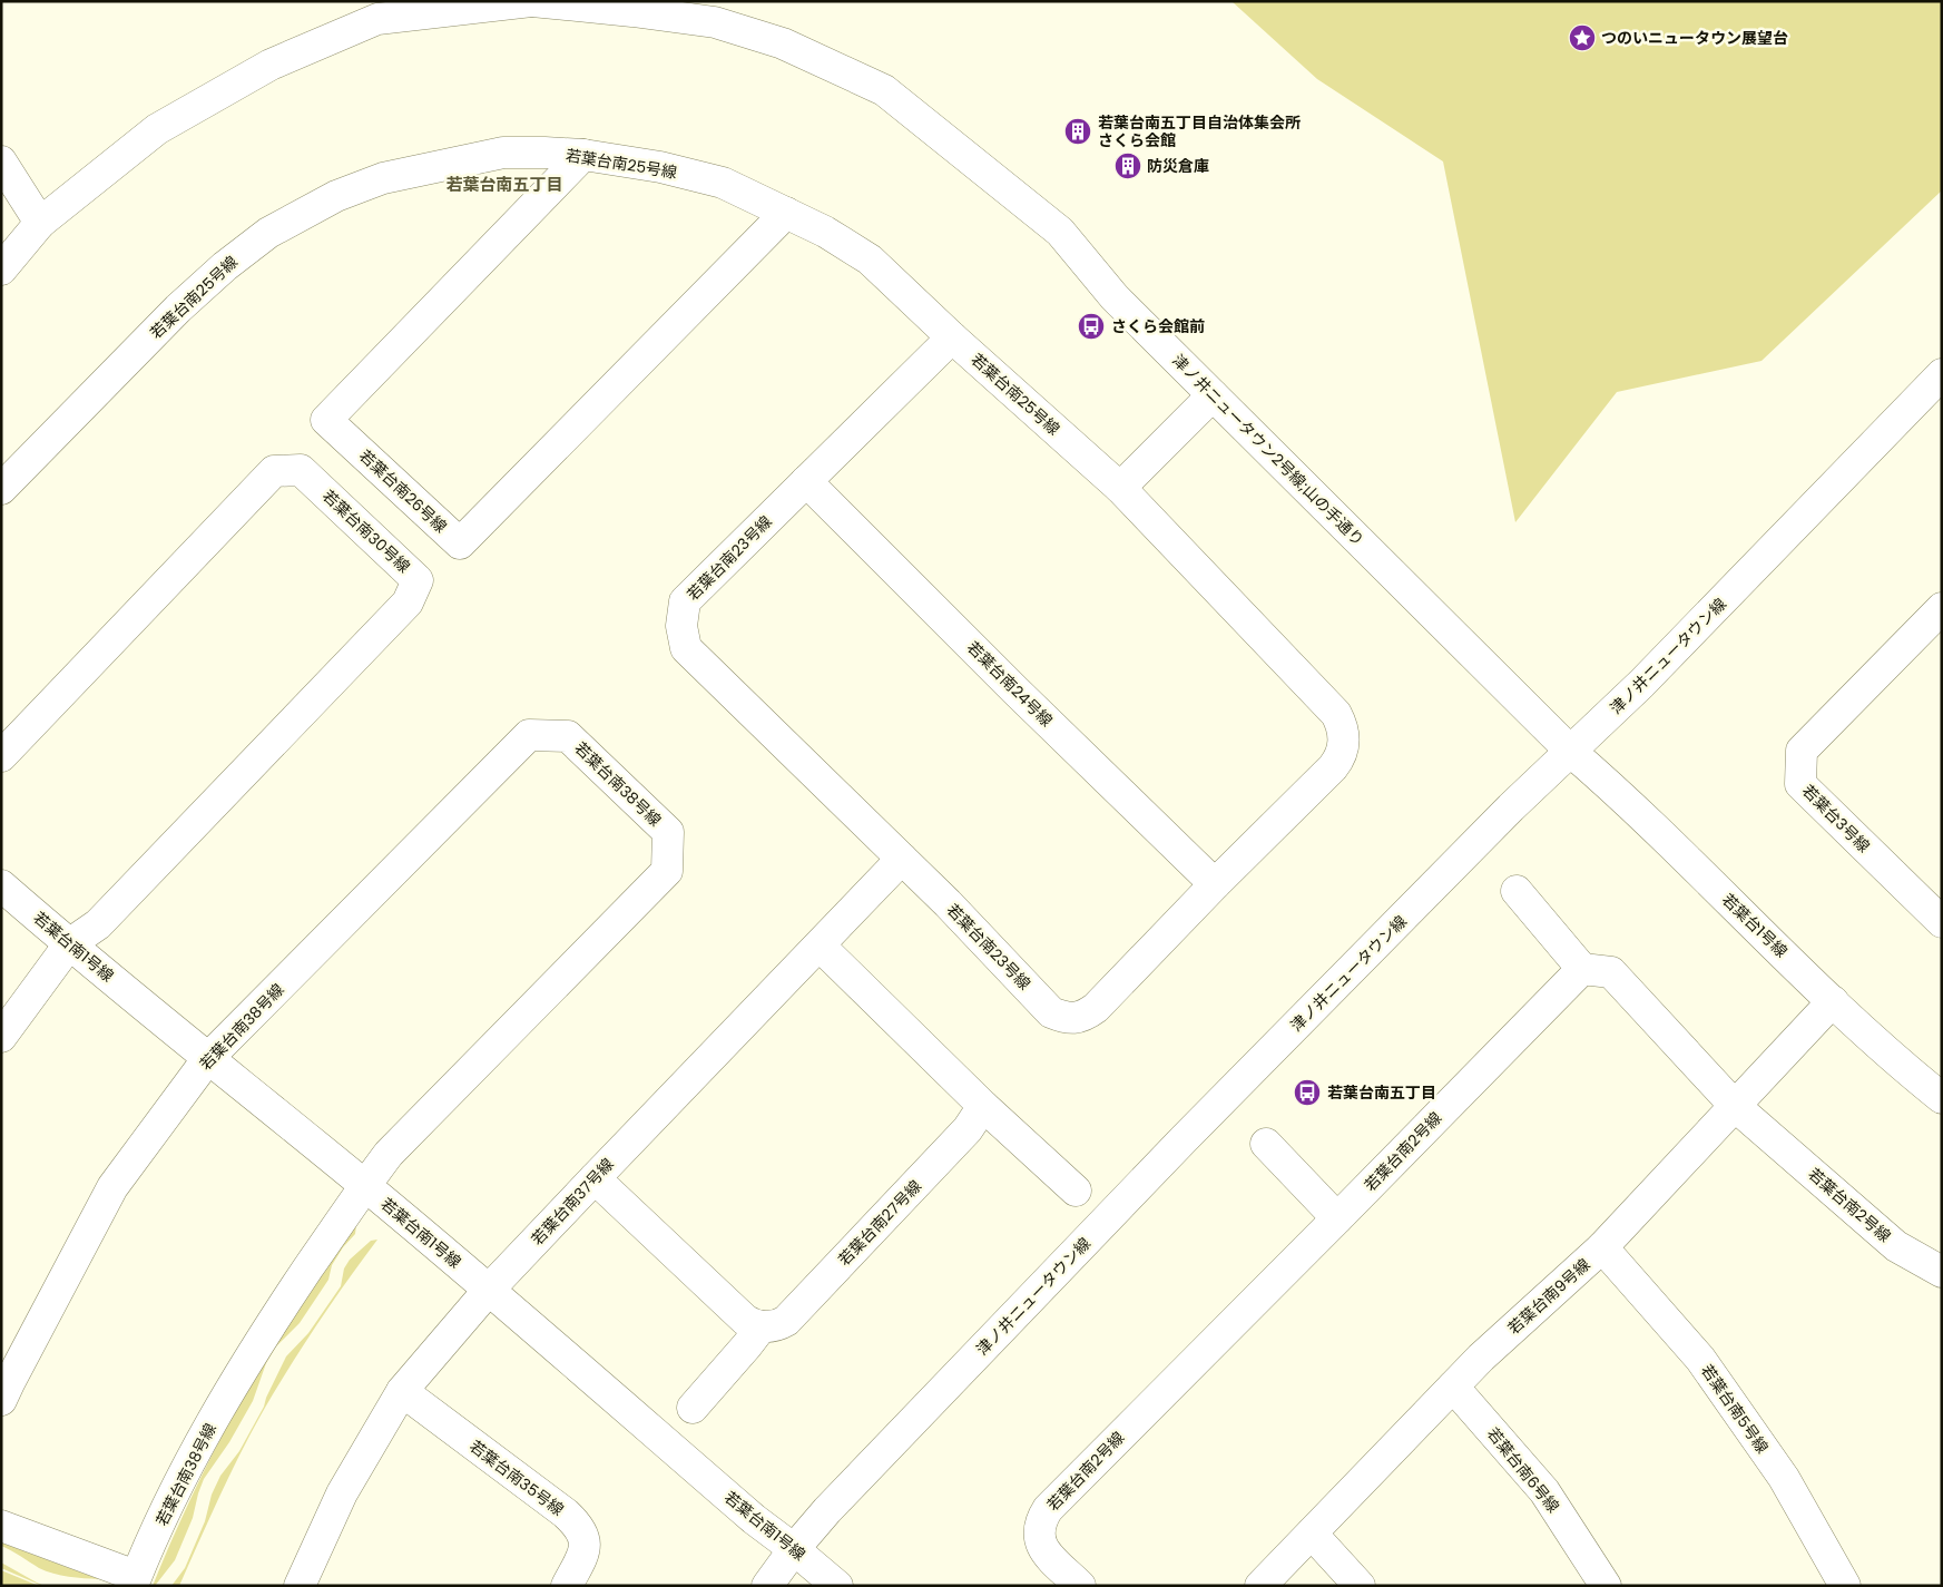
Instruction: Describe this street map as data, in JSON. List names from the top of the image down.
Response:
{
  "streets": {
    "street": [
      "若葉台南25号線",
      "津ノ井ニュータウン2号線;山の手通り",
      "若葉台南26号線",
      "若葉台南30号線",
      "若葉台南23号線",
      "津ノ井ニュータウン線",
      "若葉台南24号線",
      "若葉台南38号線",
      "若葉台3号線",
      "若葉台1号線",
      "若葉台南1号線",
      "若葉台南2号線",
      "若葉台南37号線",
      "若葉台南27号線",
      "若葉台南9号線",
      "若葉台南5号線",
      "若葉台南6号線",
      "若葉台南35号線"
    ]
  },
  "crossings": [
    ["若葉台南25号線", "若葉台南26号線"],
    ["若葉台南25号線", "若葉台南23号線"],
    ["津ノ井ニュータウン2号線;山の手通り", "津ノ井ニュータウン線"],
    ["津ノ井ニュータウン2号線;山の手通り", "若葉台1号線"],
    ["若葉台南30号線", "若葉台南1号線"],
    ["若葉台南23号線", "若葉台南24号線"],
    ["若葉台南23号線", "若葉台南37号線"],
    ["津ノ井ニュータウン線", "若葉台1号線"],
    ["津ノ井ニュータウン線", "若葉台南1号線"],
    ["若葉台南38号線", "若葉台南1号線"],
    ["若葉台1号線", "若葉台南9号線"],
    ["若葉台南1号線", "若葉台南37号線"],
    ["若葉台南2号線", "若葉台南9号線"],
    ["若葉台南37号線", "若葉台南35号線"],
    ["若葉台南9号線", "若葉台南5号線"],
    ["若葉台南9号線", "若葉台南6号線"]
  ],
  "districts": ["若葉台南五丁目"],
  "places": {
    "place": ["つのいニュータウン展望台"],
    "building": ["若葉台南五丁目自治体集会所 さくら会館", "防災倉庫"],
    "bus stop": ["さくら会館前", "若葉台南五丁目"]
  }
}
